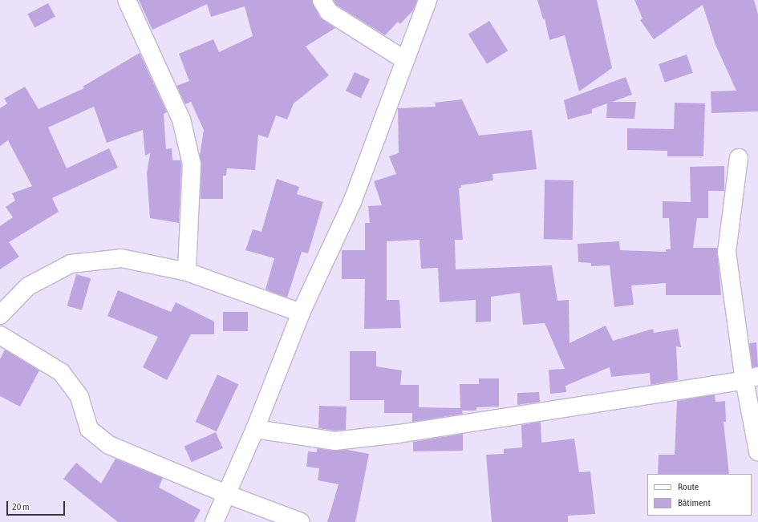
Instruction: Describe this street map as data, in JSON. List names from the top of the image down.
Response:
{
  "legend": ["Route", "Bâtiment"],
  "scale_bar": "20 m"
}
